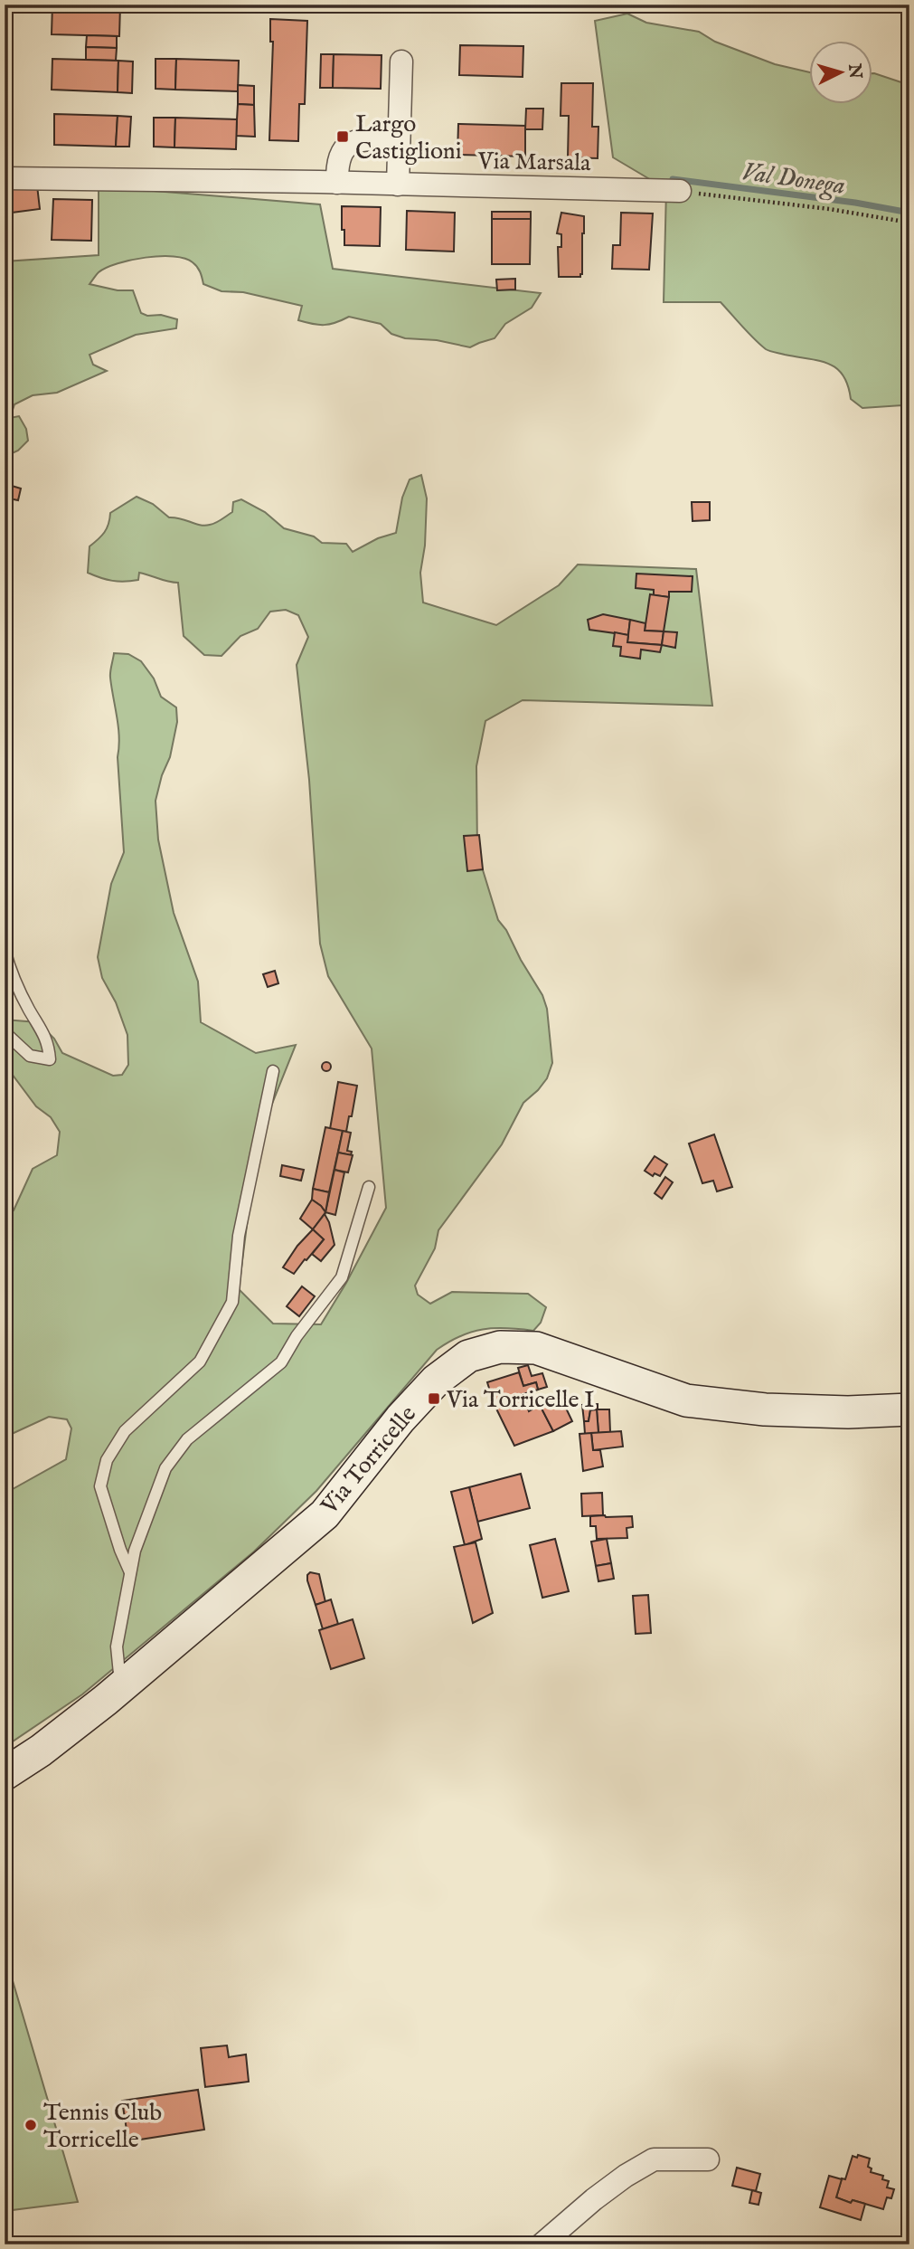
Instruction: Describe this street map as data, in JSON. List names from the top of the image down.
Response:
{
  "streets": {
    "street": ["Via Marsala", "Via Torricelle"]
  },
  "water": ["Val Donega"],
  "places": {
    "transit": ["Largo Castiglioni", "Via Torricelle I"],
    "other": ["Tennis Club Torricelle"]
  },
  "north": "right"
}
